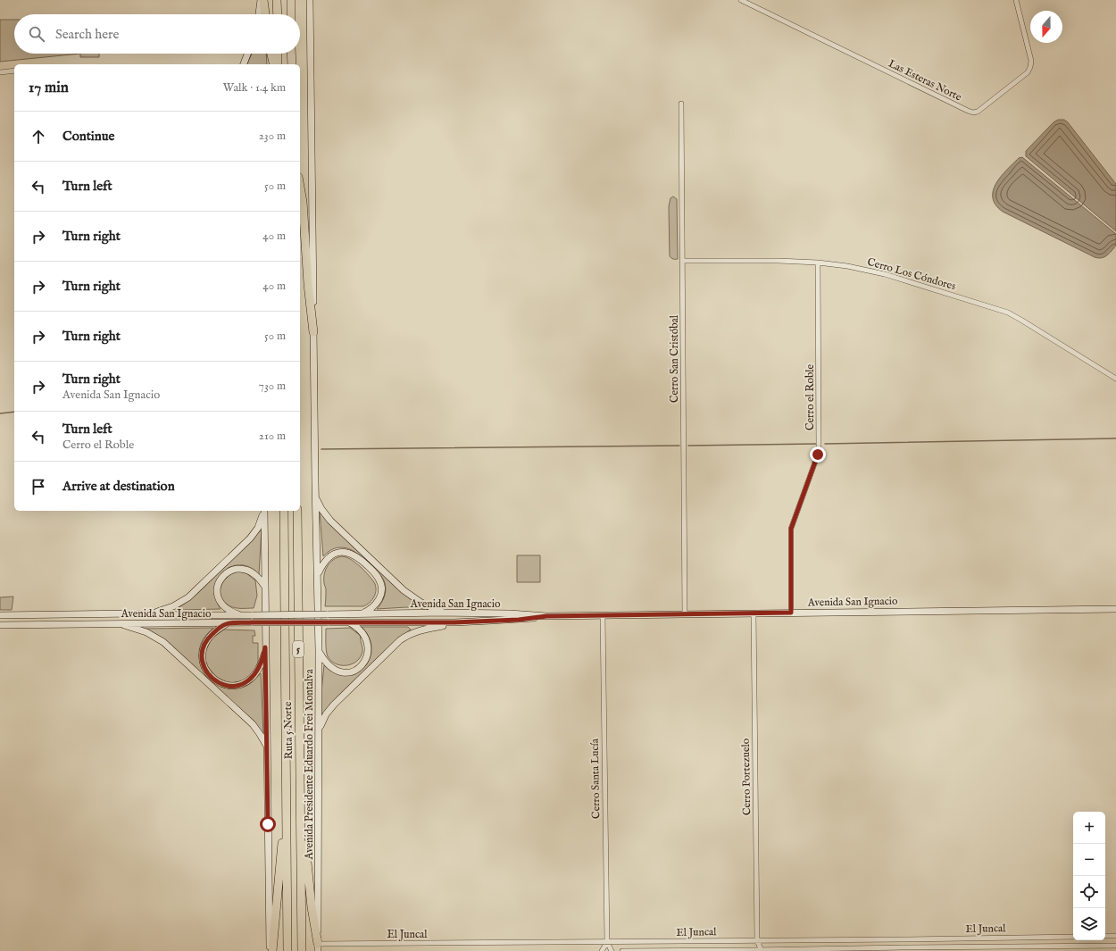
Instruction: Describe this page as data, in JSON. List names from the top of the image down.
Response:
{
  "streets": {
    "highway": ["5", "Ruta 5 Norte"],
    "main road": ["Avenida San Ignacio", "Avenida Presidente Eduardo Frei Montalva"],
    "street": [
      "Las Esteras Norte",
      "Cerro Los Cóndores",
      "Cerro San Cristóbal",
      "Cerro el Roble",
      "Cerro Portezuelo",
      "Cerro Santa Lucía",
      "El Juncal"
    ]
  },
  "crossings": [
    ["Cerro Los Cóndores", "Cerro San Cristóbal"],
    ["Cerro Los Cóndores", "Cerro el Roble"],
    ["Cerro San Cristóbal", "Avenida San Ignacio"],
    ["Cerro el Roble", "Avenida San Ignacio"],
    ["Avenida San Ignacio", "Cerro Portezuelo"],
    ["Avenida San Ignacio", "Cerro Santa Lucía"],
    ["Avenida Presidente Eduardo Frei Montalva", "El Juncal"],
    ["Cerro Portezuelo", "El Juncal"],
    ["Cerro Santa Lucía", "El Juncal"]
  ],
  "north": "bottom",
  "page": {
    "search": "Search here",
    "heading": ["17 min", "Walk · 1.4 km"],
    "list": [
      ["Continue", "230 m"],
      ["Turn left", "50 m"],
      ["Turn right", "40 m"],
      ["Turn right", "40 m"],
      ["Turn right", "50 m"],
      ["Turn right", "Avenida San Ignacio", "730 m"],
      ["Turn left", "Cerro el Roble", "210 m"],
      "Arrive at destination"
    ],
    "map_buttons": ["+", "−"]
  }
}
